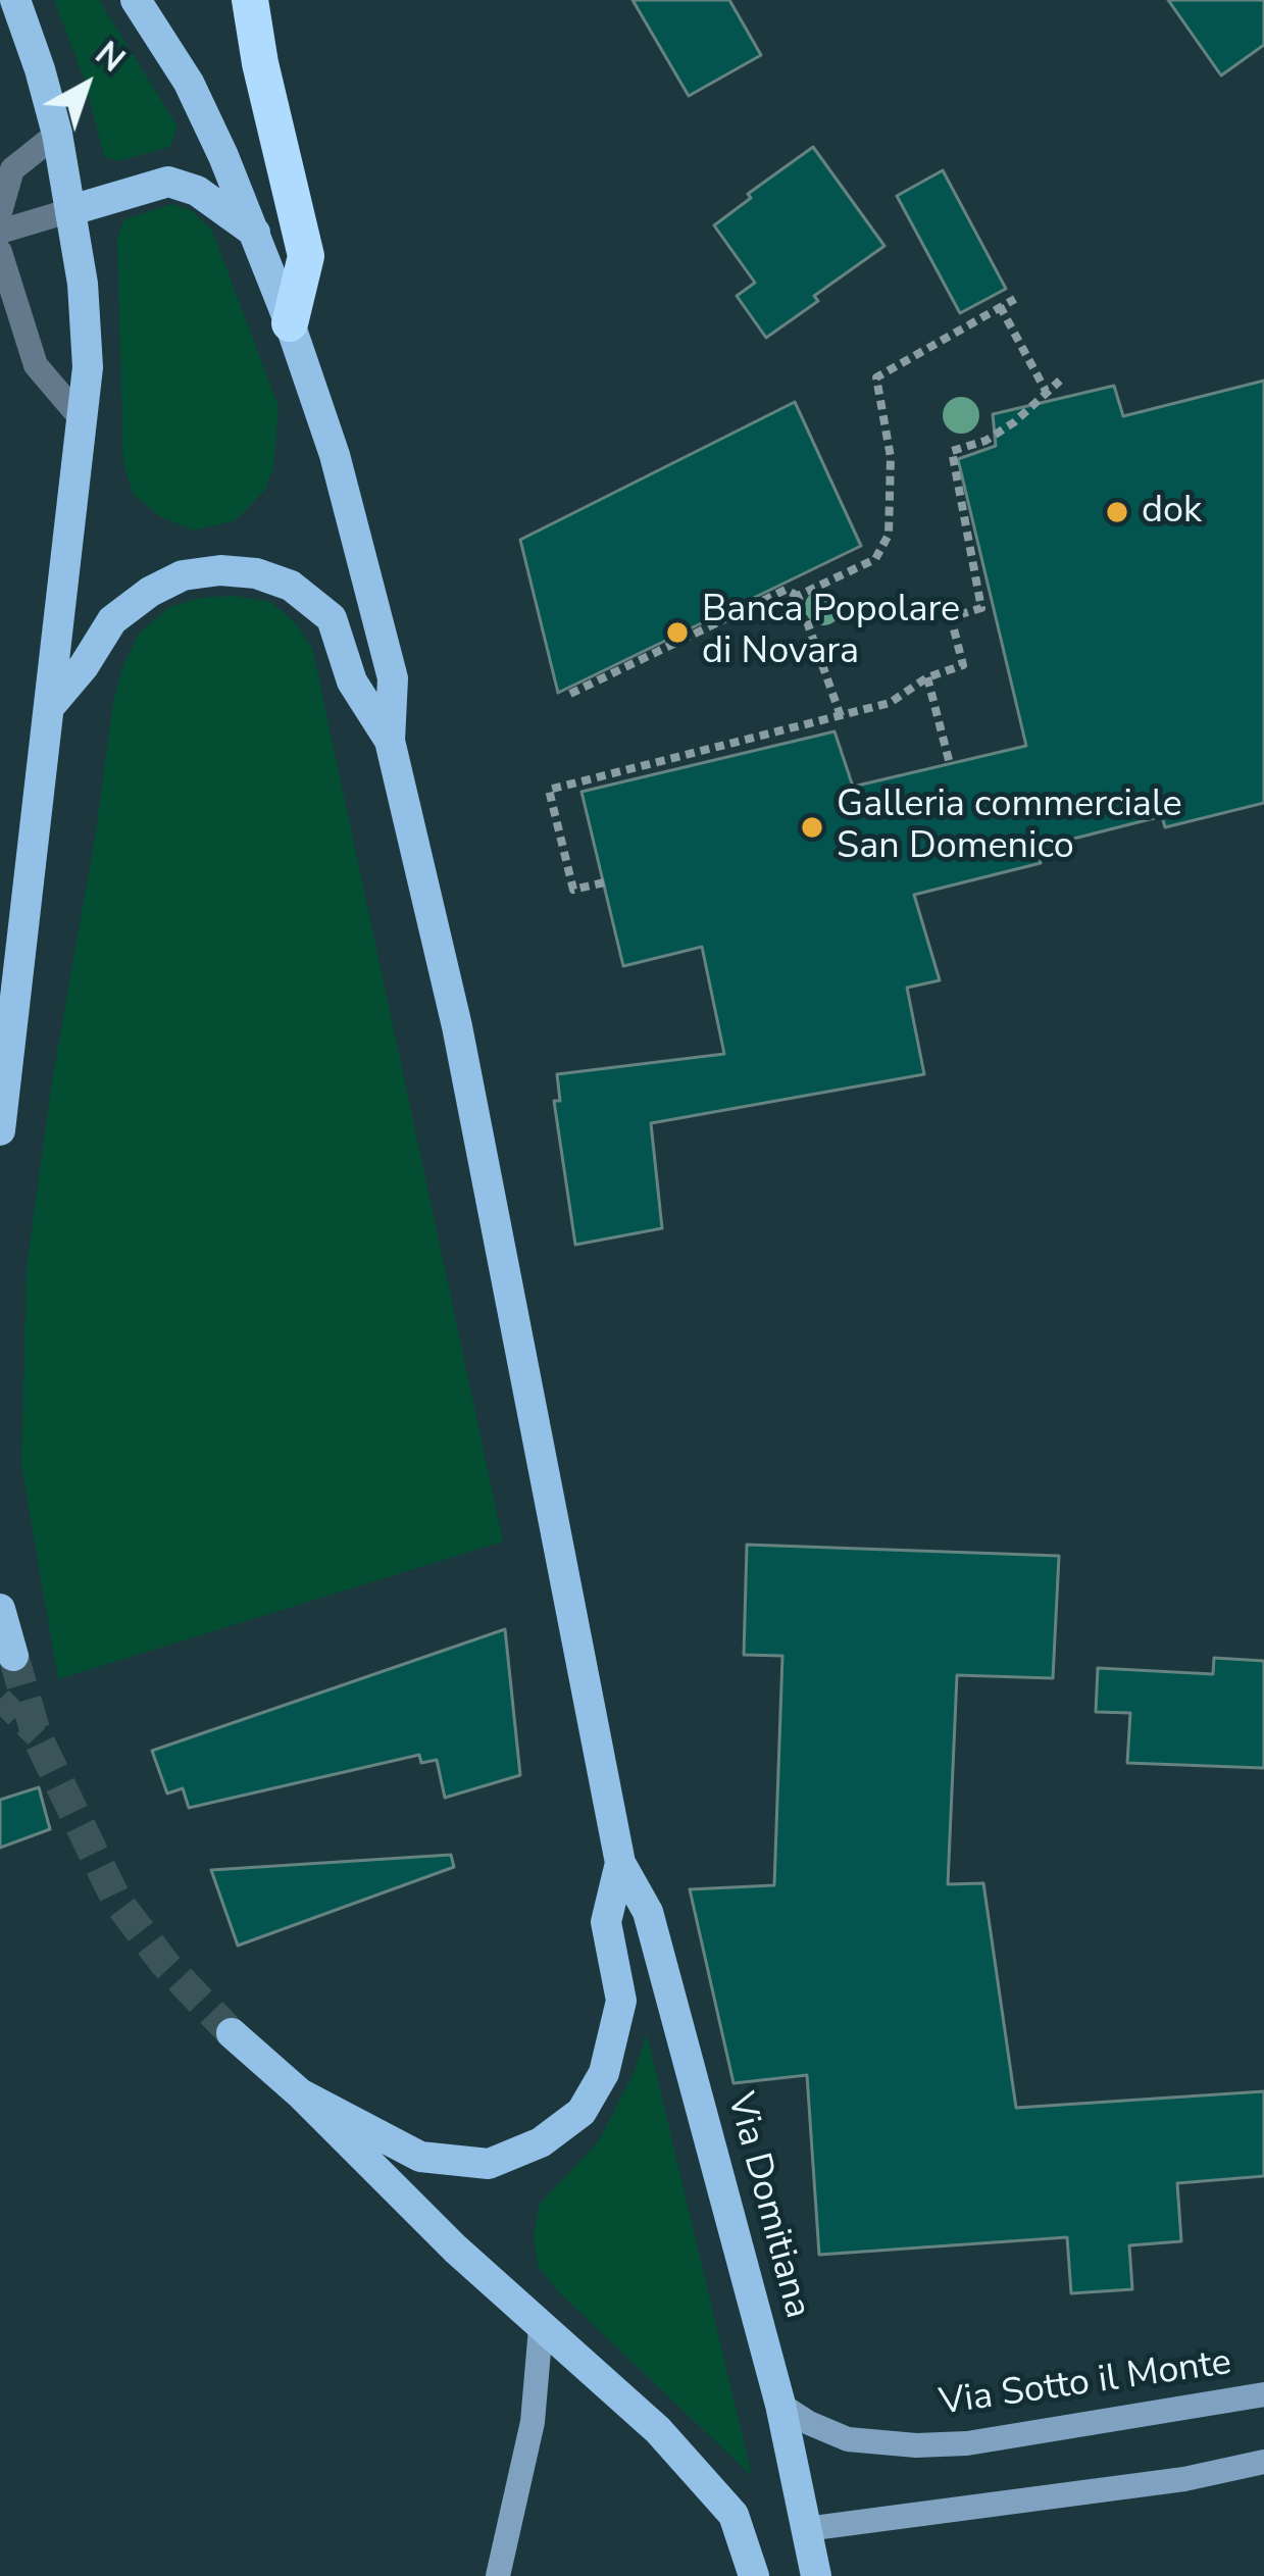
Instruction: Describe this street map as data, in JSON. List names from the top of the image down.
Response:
{
  "streets": {
    "main road": ["Via Domitiana"],
    "street": ["Via Sotto il Monte"]
  },
  "crossings": [
    ["Via Domitiana", "Via Sotto il Monte"]
  ],
  "places": ["dok", "Banca Popolare di Novara", "Galleria commerciale San Domenico"],
  "north": "top right"
}
